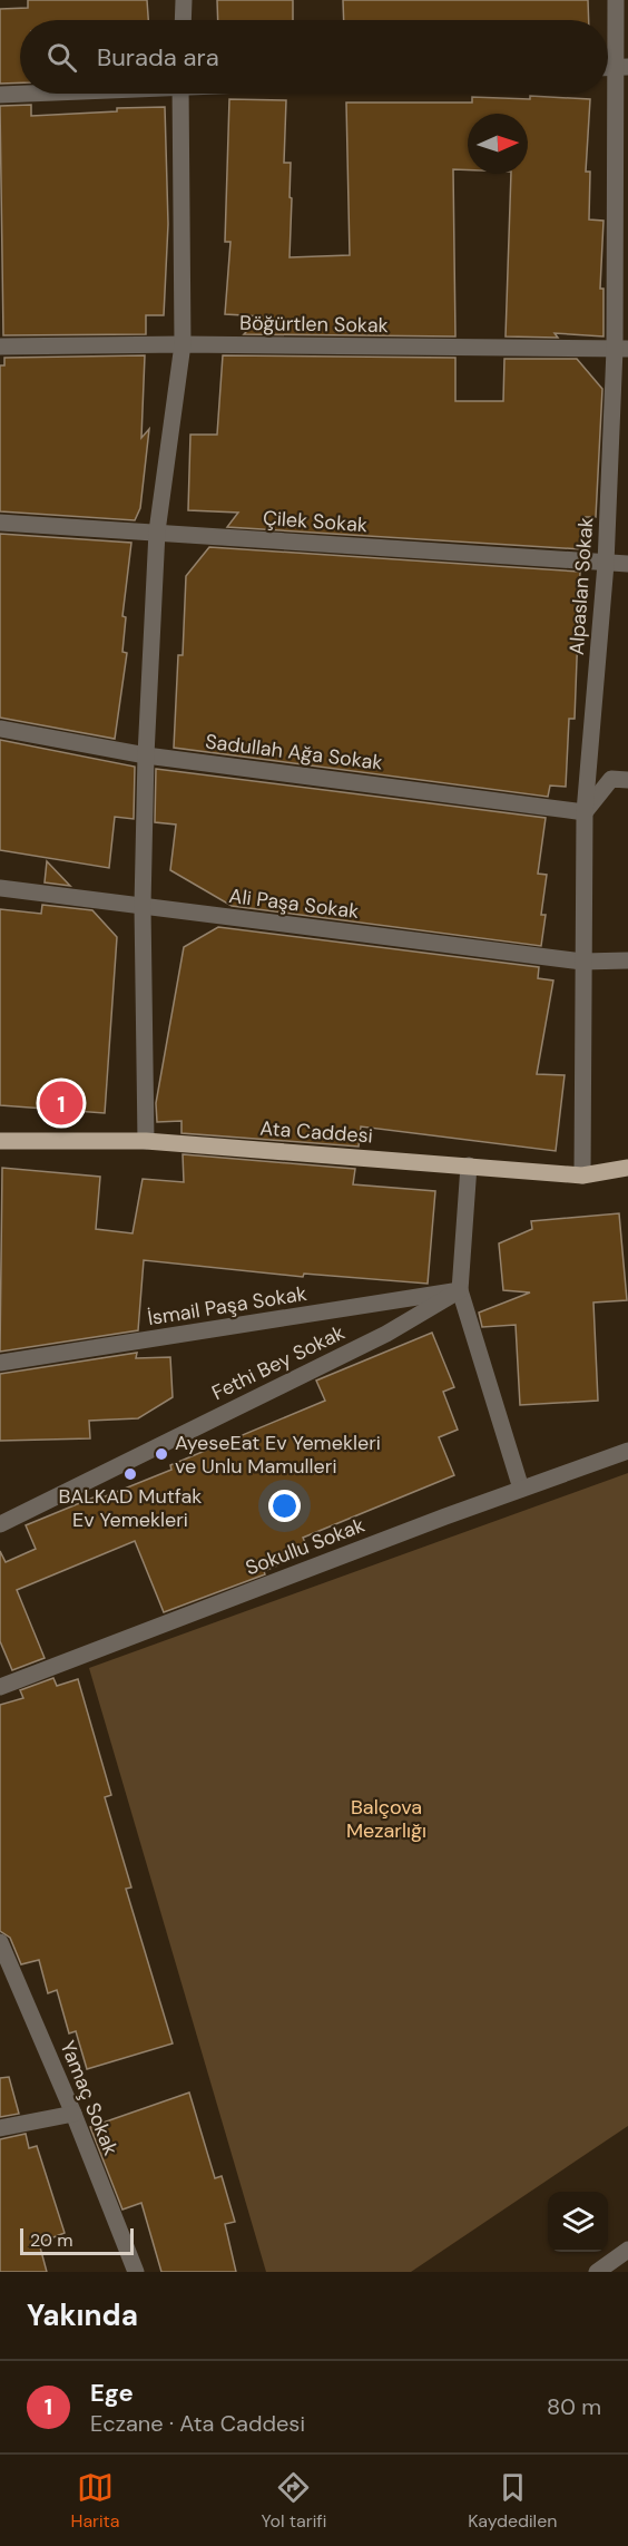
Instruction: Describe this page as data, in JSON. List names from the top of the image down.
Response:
{
  "streets": {
    "main road": ["Ata Caddesi"],
    "street": [
      "Böğürtlen Sokak",
      "Çilek Sokak",
      "Alpaslan Sokak",
      "Sadullah Ağa Sokak",
      "Ali Paşa Sokak",
      "İsmail Paşa Sokak",
      "Fethi Bey Sokak",
      "Sokullu Sokak",
      "Yamaç Sokak"
    ]
  },
  "crossings": [
    ["Böğürtlen Sokak", "Alpaslan Sokak"],
    ["Çilek Sokak", "Alpaslan Sokak"],
    ["Alpaslan Sokak", "Sadullah Ağa Sokak"],
    ["Alpaslan Sokak", "Ali Paşa Sokak"],
    ["Alpaslan Sokak", "Ata Caddesi"],
    ["İsmail Paşa Sokak", "Fethi Bey Sokak"]
  ],
  "parks": ["Balçova Mezarlığı"],
  "places": ["AyeseEat Ev Yemekleri ve Unlu Mamulleri", "BALKAD Mutfak Ev Yemekleri"],
  "scale_bar": "20 m",
  "north": "right",
  "page": {
    "search": "Burada ara",
    "pins": "1",
    "scale": "20 m",
    "heading": "Yakında",
    "list": [
      {
        "mark": "1",
        "name": "Ege",
        "note": "Eczane · Ata Caddesi",
        "value": "80 m"
      }
    ],
    "nav": ["Harita", "Yol tarifi", "Kaydedilen"]
  }
}
